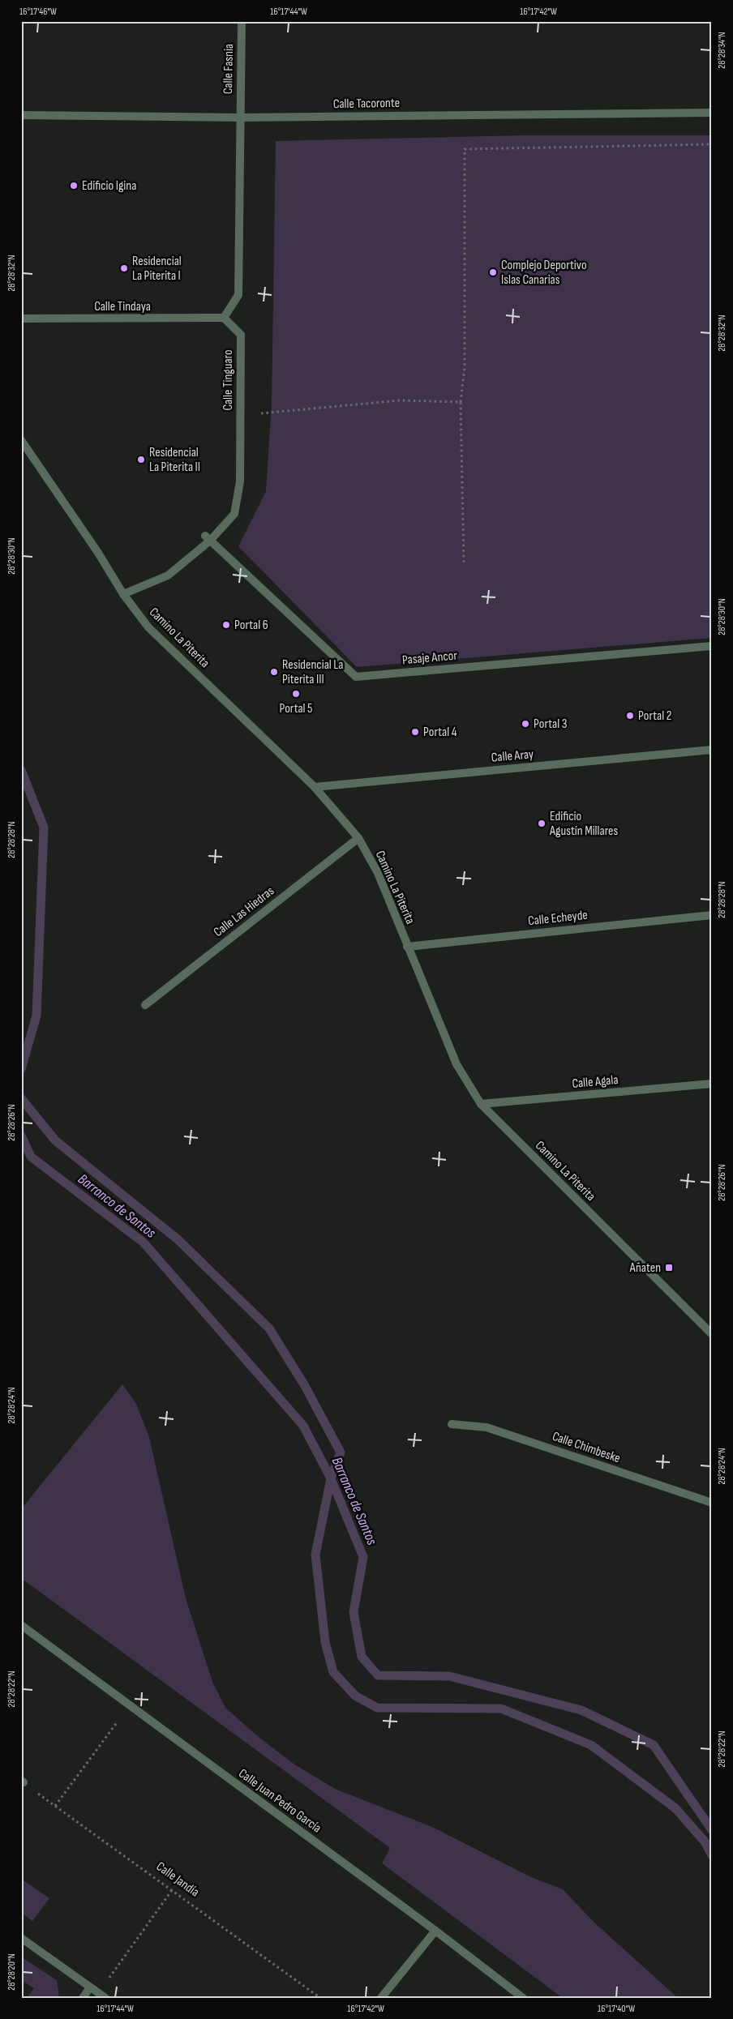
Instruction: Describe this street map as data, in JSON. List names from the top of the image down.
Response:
{
  "streets": {
    "street": [
      "Calle Fasnia",
      "Calle Tacoronte",
      "Calle Tindaya",
      "Calle Tinguaro",
      "Camino La Piterita",
      "Pasaje Ancor",
      "Calle Aray",
      "Calle Las Hiedras",
      "Calle Echeyde",
      "Calle Agala",
      "Calle Chimbeske",
      "Calle Juan Pedro García"
    ],
    "path": ["Calle Jandía"]
  },
  "crossings": [
    ["Calle Fasnia", "Calle Tacoronte"],
    ["Calle Tindaya", "Calle Tinguaro"],
    ["Calle Tinguaro", "Camino La Piterita"],
    ["Calle Tinguaro", "Pasaje Ancor"],
    ["Camino La Piterita", "Calle Aray"],
    ["Camino La Piterita", "Calle Las Hiedras"],
    ["Camino La Piterita", "Calle Echeyde"],
    ["Camino La Piterita", "Calle Agala"]
  ],
  "water": ["Barranco de Santos"],
  "places": {
    "other": [
      "Edificio Igina",
      "Residencial La Piterita I",
      "Complejo Deportivo Islas Canarias",
      "Residencial La Piterita II",
      "Portal 6",
      "Residencial La Piterita III",
      "Portal 5",
      "Portal 2",
      "Portal 3",
      "Portal 4",
      "Edificio Agustín Millares"
    ],
    "transit": ["Añaten"]
  },
  "coordinates": [
    "16°17'46\"W",
    "16°17'44\"W",
    "16°17'42\"W",
    "28°28'34\"N",
    "28°28'32\"N",
    "28°28'30\"N",
    "28°28'28\"N",
    "28°28'26\"N",
    "28°28'24\"N",
    "28°28'22\"N",
    "28°28'20\"N",
    "16°17'40\"W"
  ]
}
